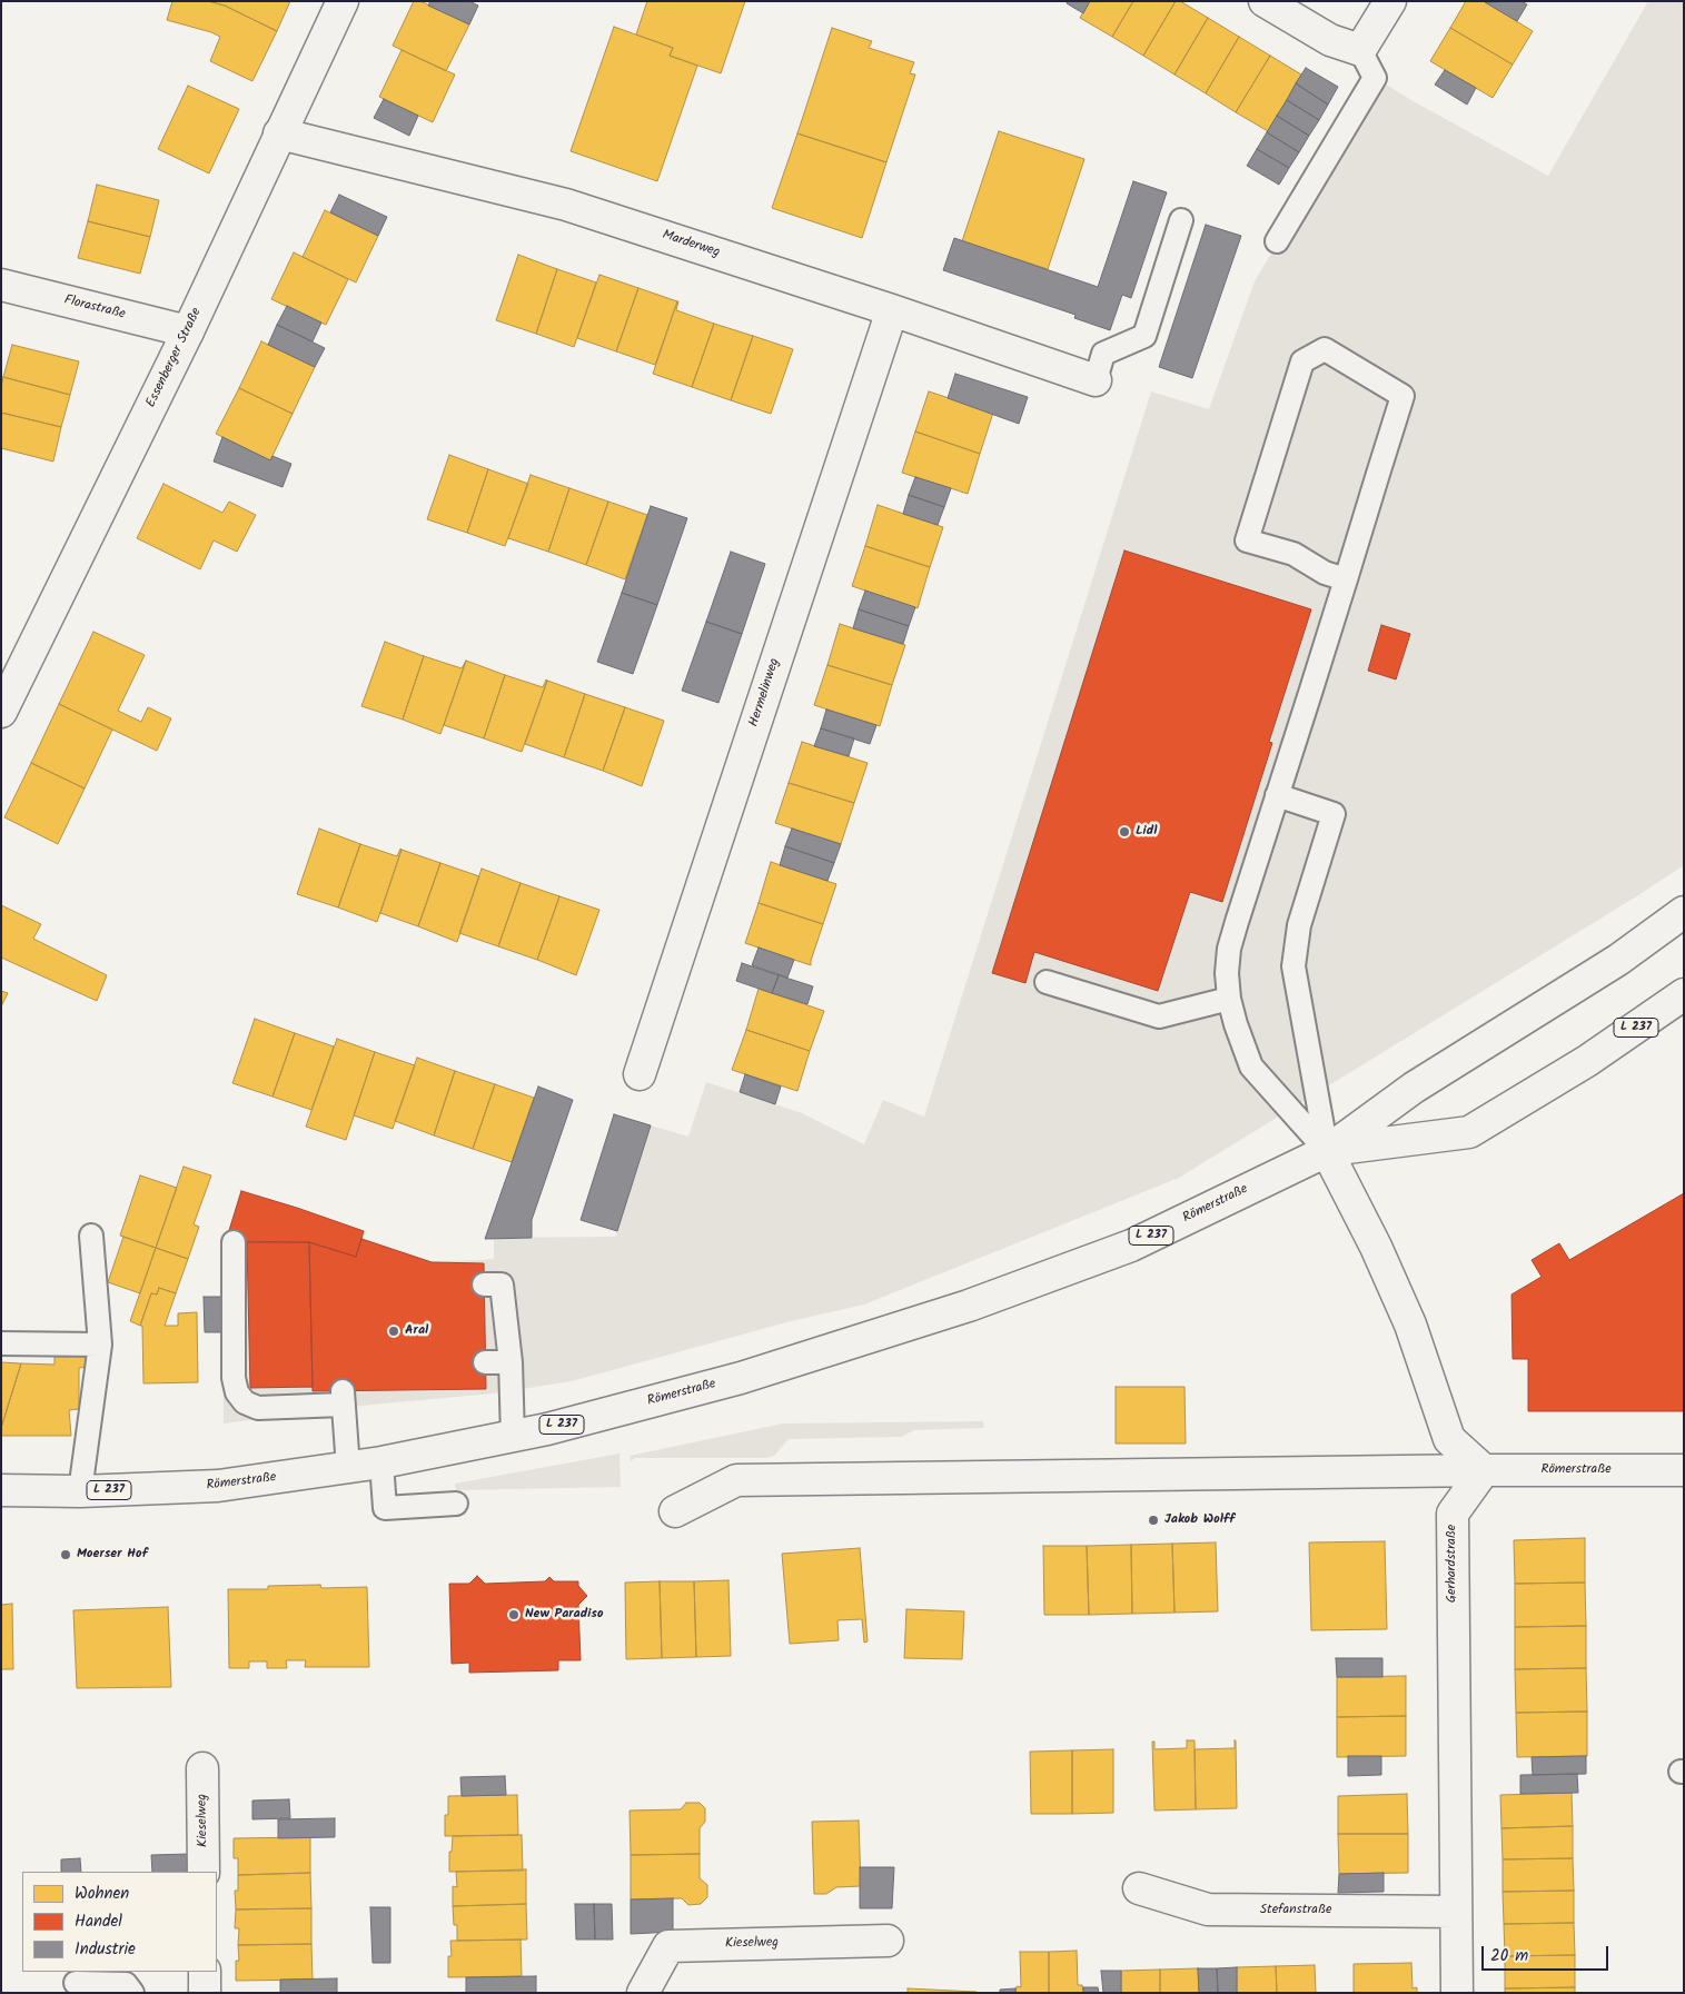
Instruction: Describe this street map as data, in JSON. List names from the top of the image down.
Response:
{
  "streets": {
    "main road": [
      "Marderweg",
      "Florastraße",
      "Essenberger Straße",
      "Hermelinweg",
      "L 237",
      "Römerstraße",
      "Gerhardstraße",
      "Kieselweg",
      "Stefanstraße"
    ]
  },
  "crossings": [
    ["Marderweg", "Essenberger Straße"],
    ["Marderweg", "Hermelinweg"],
    ["Florastraße", "Essenberger Straße"],
    ["L 237", "Römerstraße"],
    ["Römerstraße", "Gerhardstraße"],
    ["Gerhardstraße", "Stefanstraße"]
  ],
  "places": [
    "Lidl",
    "Aral",
    "Jakob Wolff",
    "Moerser Hof",
    "New Paradiso"
  ],
  "legend": ["Wohnen", "Handel", "Industrie"],
  "scale_bar": "20 m"
}
